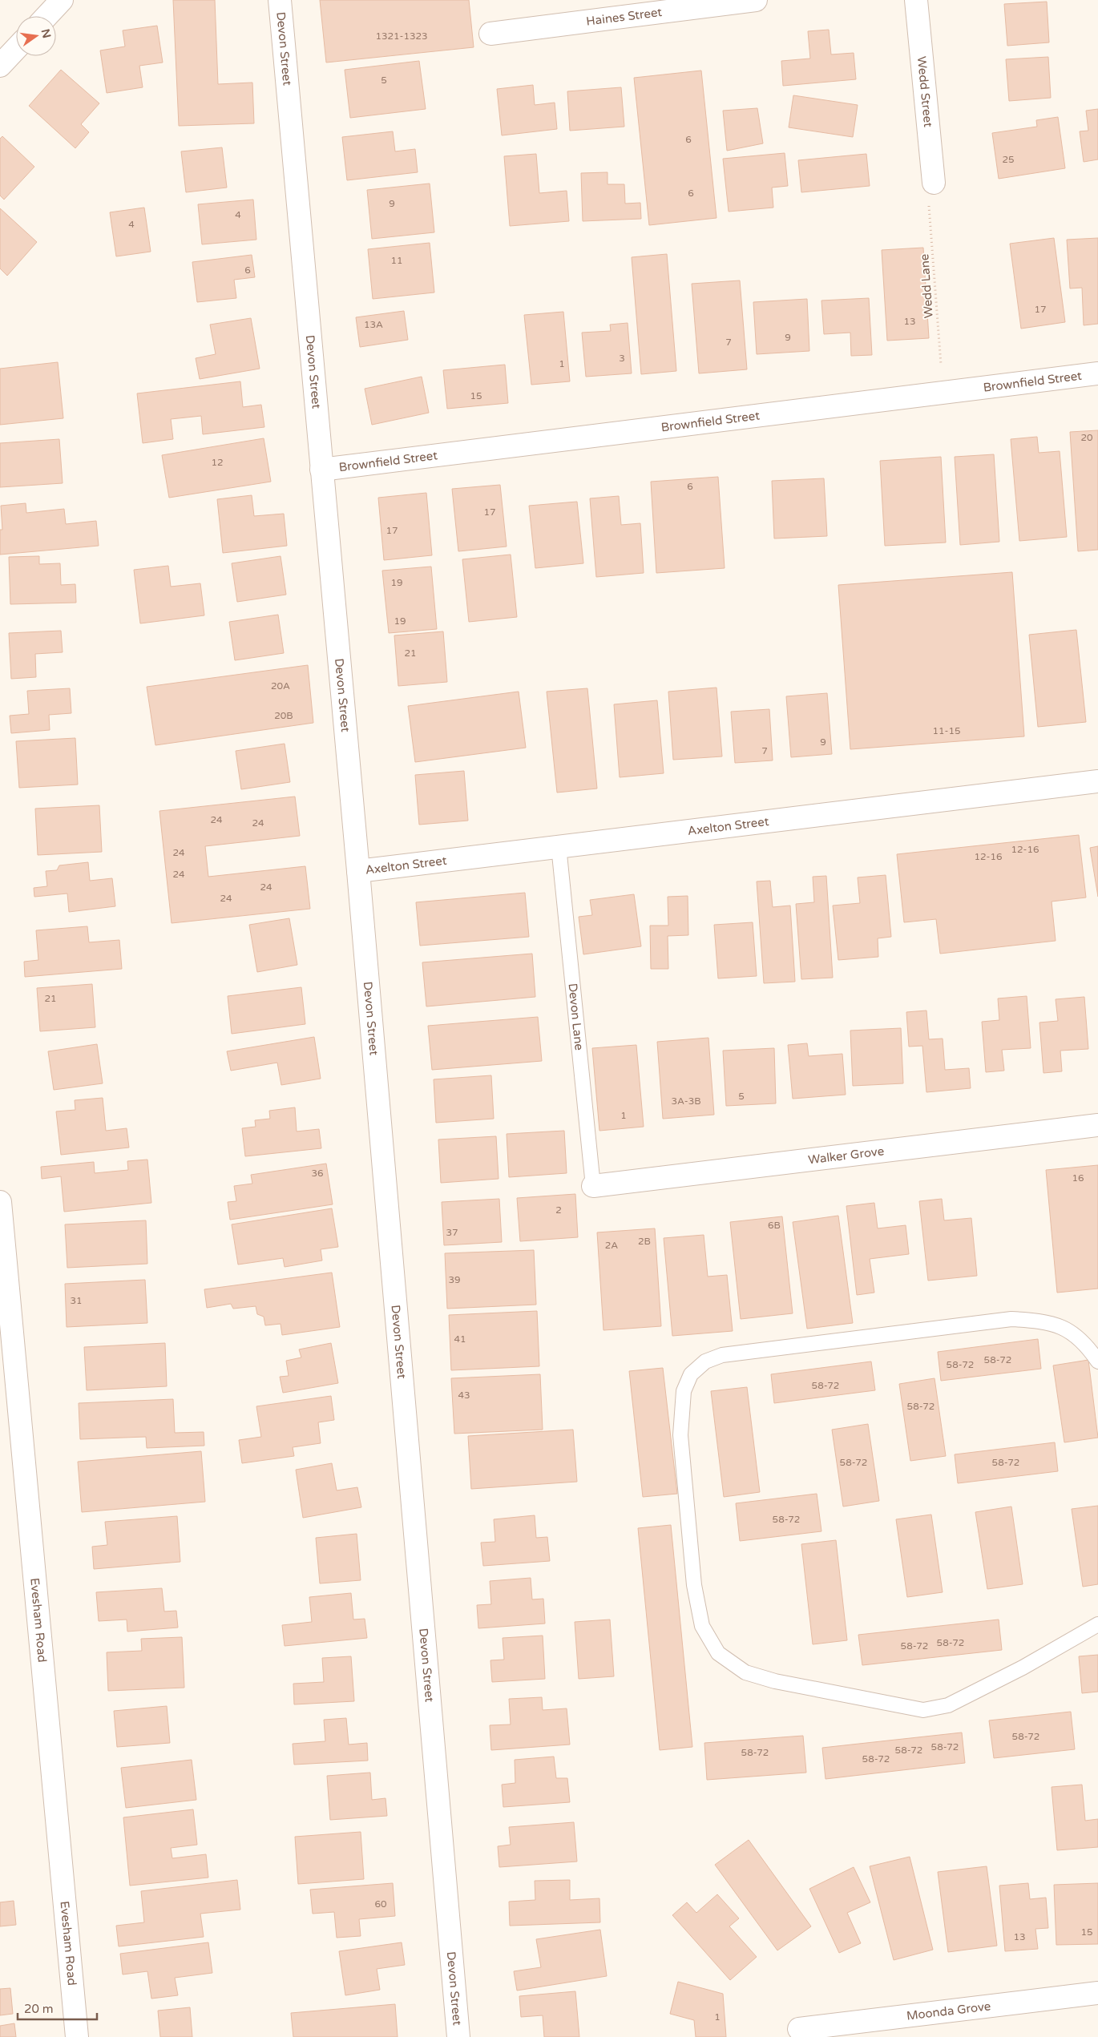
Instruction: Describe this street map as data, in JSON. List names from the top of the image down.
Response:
{
  "streets": {
    "street": [
      "Haines Street",
      "Devon Street",
      "Wedd Street",
      "Brownfield Street",
      "Axelton Street",
      "Walker Grove",
      "Evesham Road",
      "Moonda Grove"
    ],
    "lane": ["Devon Lane"],
    "path": ["Wedd Lane"]
  },
  "crossings": [
    ["Devon Street", "Brownfield Street"],
    ["Devon Street", "Axelton Street"],
    ["Axelton Street", "Devon Lane"],
    ["Devon Lane", "Walker Grove"]
  ],
  "house_numbers": [
    "1321-1323",
    "5",
    "6",
    "25",
    "6",
    "9",
    "4",
    "4",
    "11",
    "6",
    "17",
    "13",
    "13A",
    "9",
    "7",
    "3",
    "1",
    "15",
    "20",
    "12",
    "6",
    "17",
    "17",
    "19",
    "19",
    "21",
    "20A",
    "20B",
    "11-15",
    "9",
    "7",
    "24",
    "24",
    "12-16",
    "24",
    "12-16",
    "24",
    "24",
    "24",
    "21",
    "5",
    "3A-3B",
    "1",
    "36",
    "16",
    "2",
    "6B",
    "37",
    "2B",
    "2A",
    "39",
    "31",
    "41",
    "58-72",
    "58-72",
    "58-72",
    "43",
    "58-72",
    "58-72",
    "58-72",
    "58-72",
    "58-72",
    "58-72",
    "58-72",
    "58-72",
    "58-72",
    "58-72",
    "58-72",
    "60",
    "15",
    "13",
    "1"
  ],
  "scale_bar": "20 m",
  "north": "right"
}
